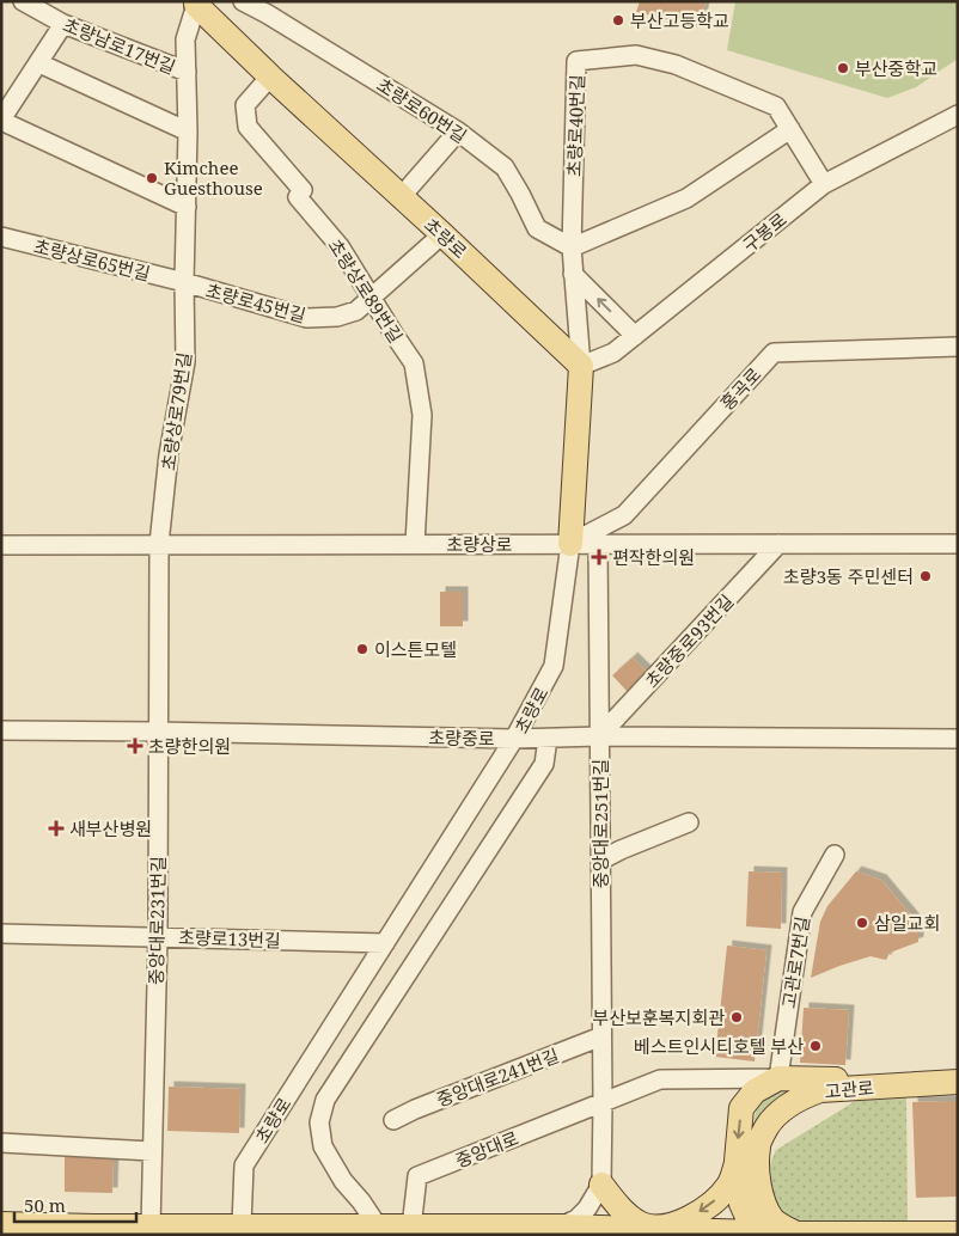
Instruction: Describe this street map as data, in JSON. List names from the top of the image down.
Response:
{
  "streets": {
    "main road": ["초량로", "고관로"],
    "street": [
      "초량남로17번길",
      "초량로60번길",
      "초량로40번길",
      "구봉로",
      "초량상로65번길",
      "초량상로89번길",
      "초량로45번길",
      "홍곡로",
      "초량상로79번길",
      "초량상로",
      "초량중로93번길",
      "초량중로",
      "중앙대로251번길",
      "중앙대로231번길",
      "초량로13번길",
      "고관로7번길",
      "중앙대로241번길",
      "중앙대로"
    ]
  },
  "crossings": [
    ["초량남로17번길", "초량상로79번길"],
    ["초량로60번길", "초량로40번길"],
    ["초량로40번길", "구봉로"],
    ["초량로40번길", "초량로"],
    ["구봉로", "초량로"],
    ["초량로", "초량상로89번길"],
    ["초량로", "초량로45번길"],
    ["초량로", "홍곡로"],
    ["초량로", "초량상로79번길"],
    ["초량로", "초량상로"],
    ["초량로", "초량중로"],
    ["초량로", "초량로13번길"],
    ["초량상로65번길", "초량로45번길"],
    ["초량상로65번길", "초량상로79번길"],
    ["초량상로89번길", "초량로45번길"],
    ["초량상로89번길", "초량상로"],
    ["초량로45번길", "초량상로79번길"],
    ["홍곡로", "초량상로"],
    ["초량상로79번길", "초량상로"],
    ["초량상로79번길", "중앙대로231번길"],
    ["초량상로", "초량중로93번길"],
    ["초량상로", "중앙대로251번길"],
    ["초량상로", "중앙대로231번길"],
    ["초량중로93번길", "초량중로"],
    ["초량중로93번길", "중앙대로251번길"],
    ["초량중로", "중앙대로251번길"],
    ["초량중로", "중앙대로231번길"],
    ["중앙대로251번길", "중앙대로241번길"],
    ["중앙대로251번길", "중앙대로"],
    ["중앙대로231번길", "초량로13번길"],
    ["고관로7번길", "고관로"]
  ],
  "places": {
    "other": [
      "부산고등학교",
      "부산중학교",
      "Kimchee Guesthouse",
      "초량3동 주민센터",
      "이스튼모텔",
      "삼일교회",
      "부산보훈복지회관",
      "베스트인시티호텔 부산"
    ],
    "health": ["편작한의원", "초량한의원", "새부산병원"]
  },
  "scale_bar": "50 m"
}
